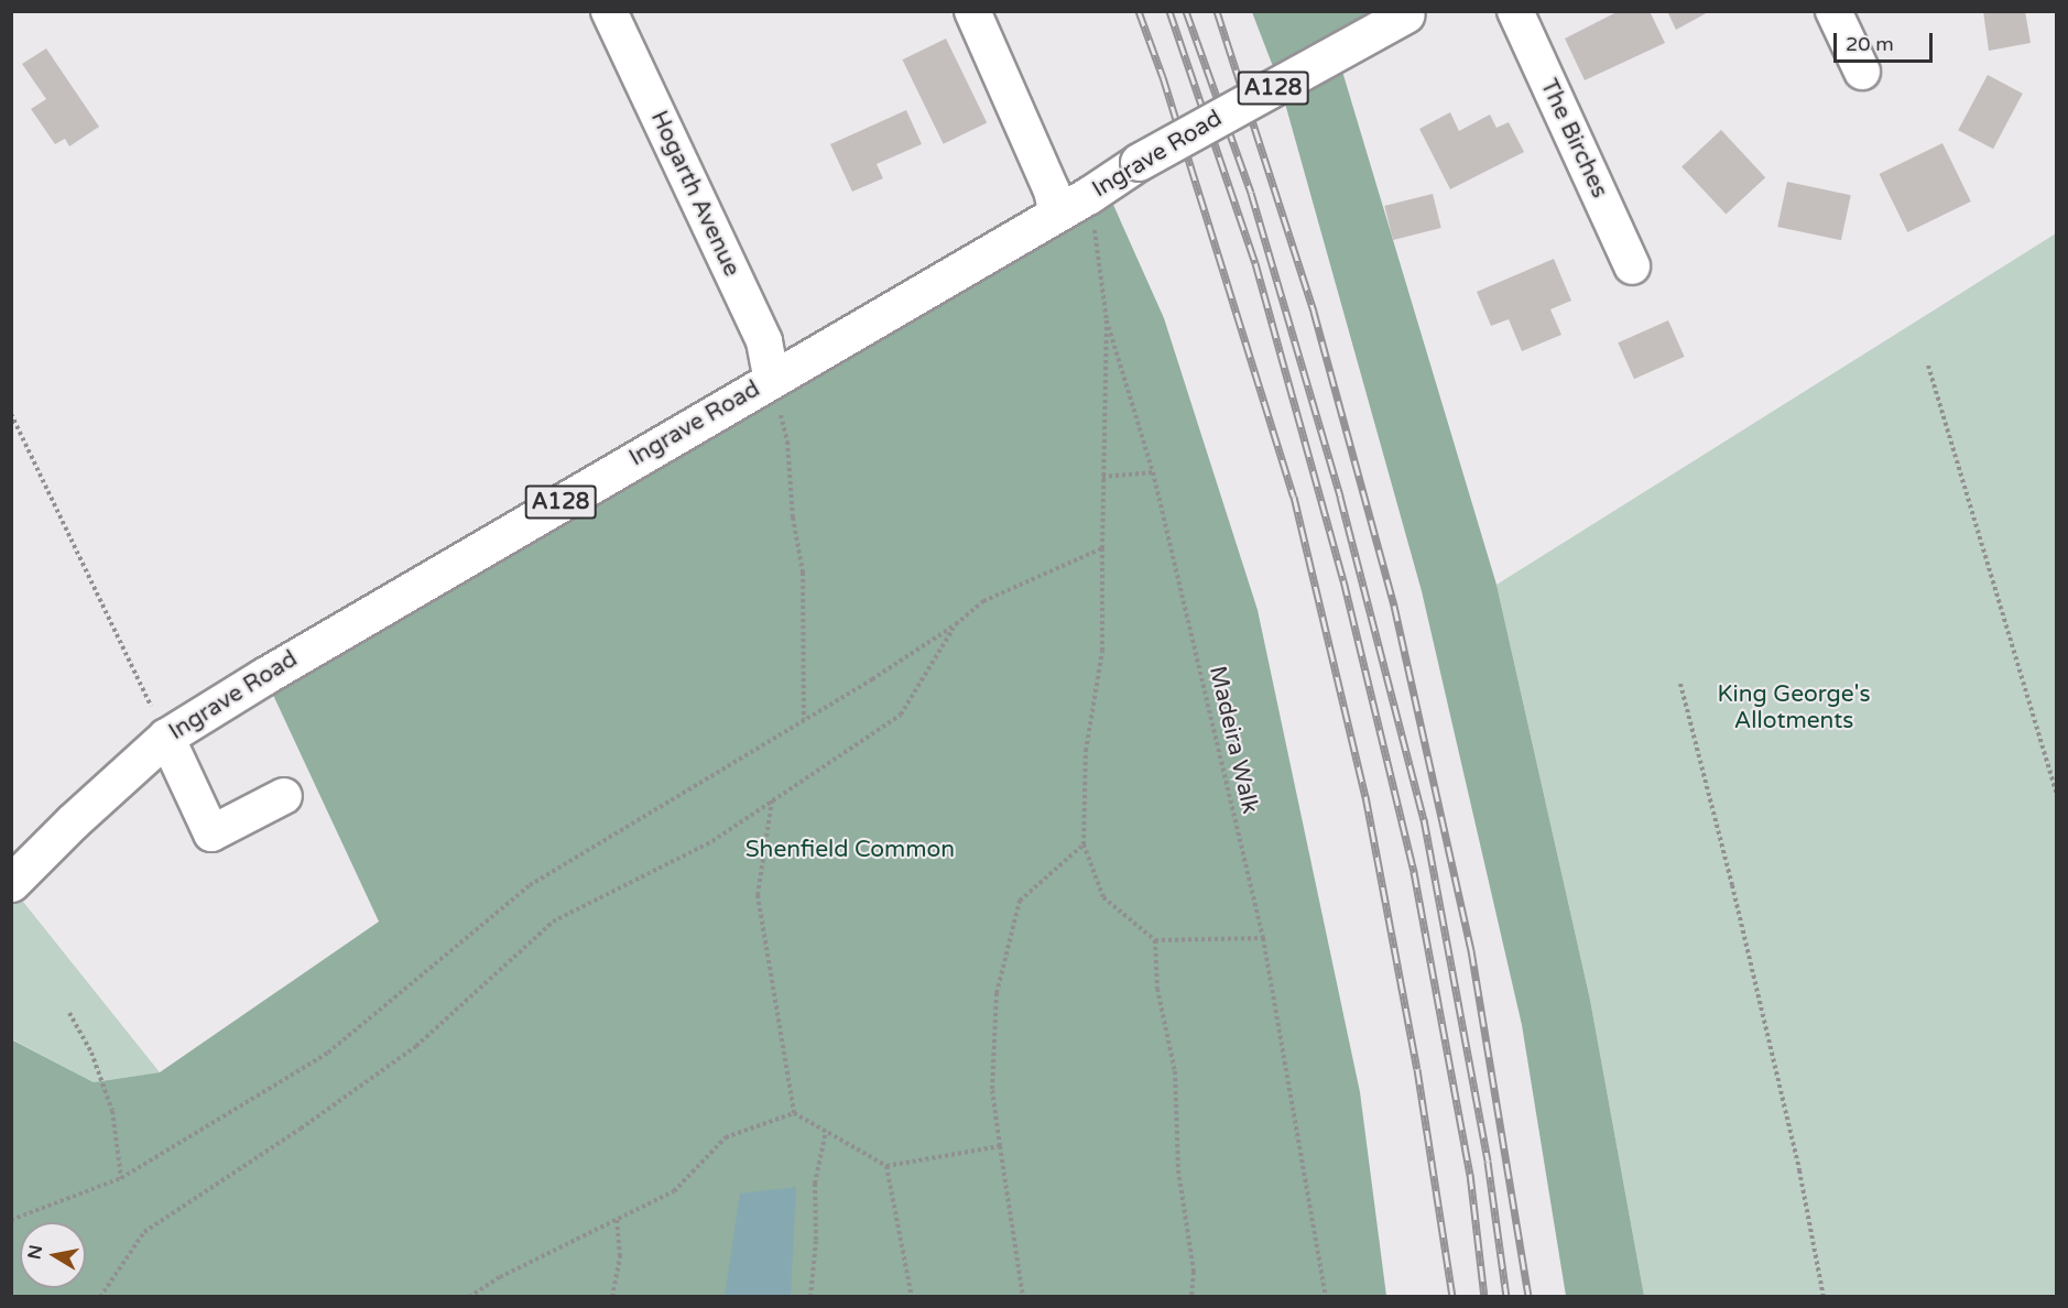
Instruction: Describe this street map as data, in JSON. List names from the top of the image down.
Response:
{
  "streets": {
    "main road": ["A128", "Ingrave Road"],
    "street": ["The Birches", "Hogarth Avenue"],
    "path": ["Madeira Walk"]
  },
  "crossings": [
    ["Ingrave Road", "Hogarth Avenue"],
    ["Ingrave Road", "Madeira Walk"]
  ],
  "parks": ["King George's Allotments", "Shenfield Common"],
  "scale_bar": "20 m",
  "north": "left"
}
